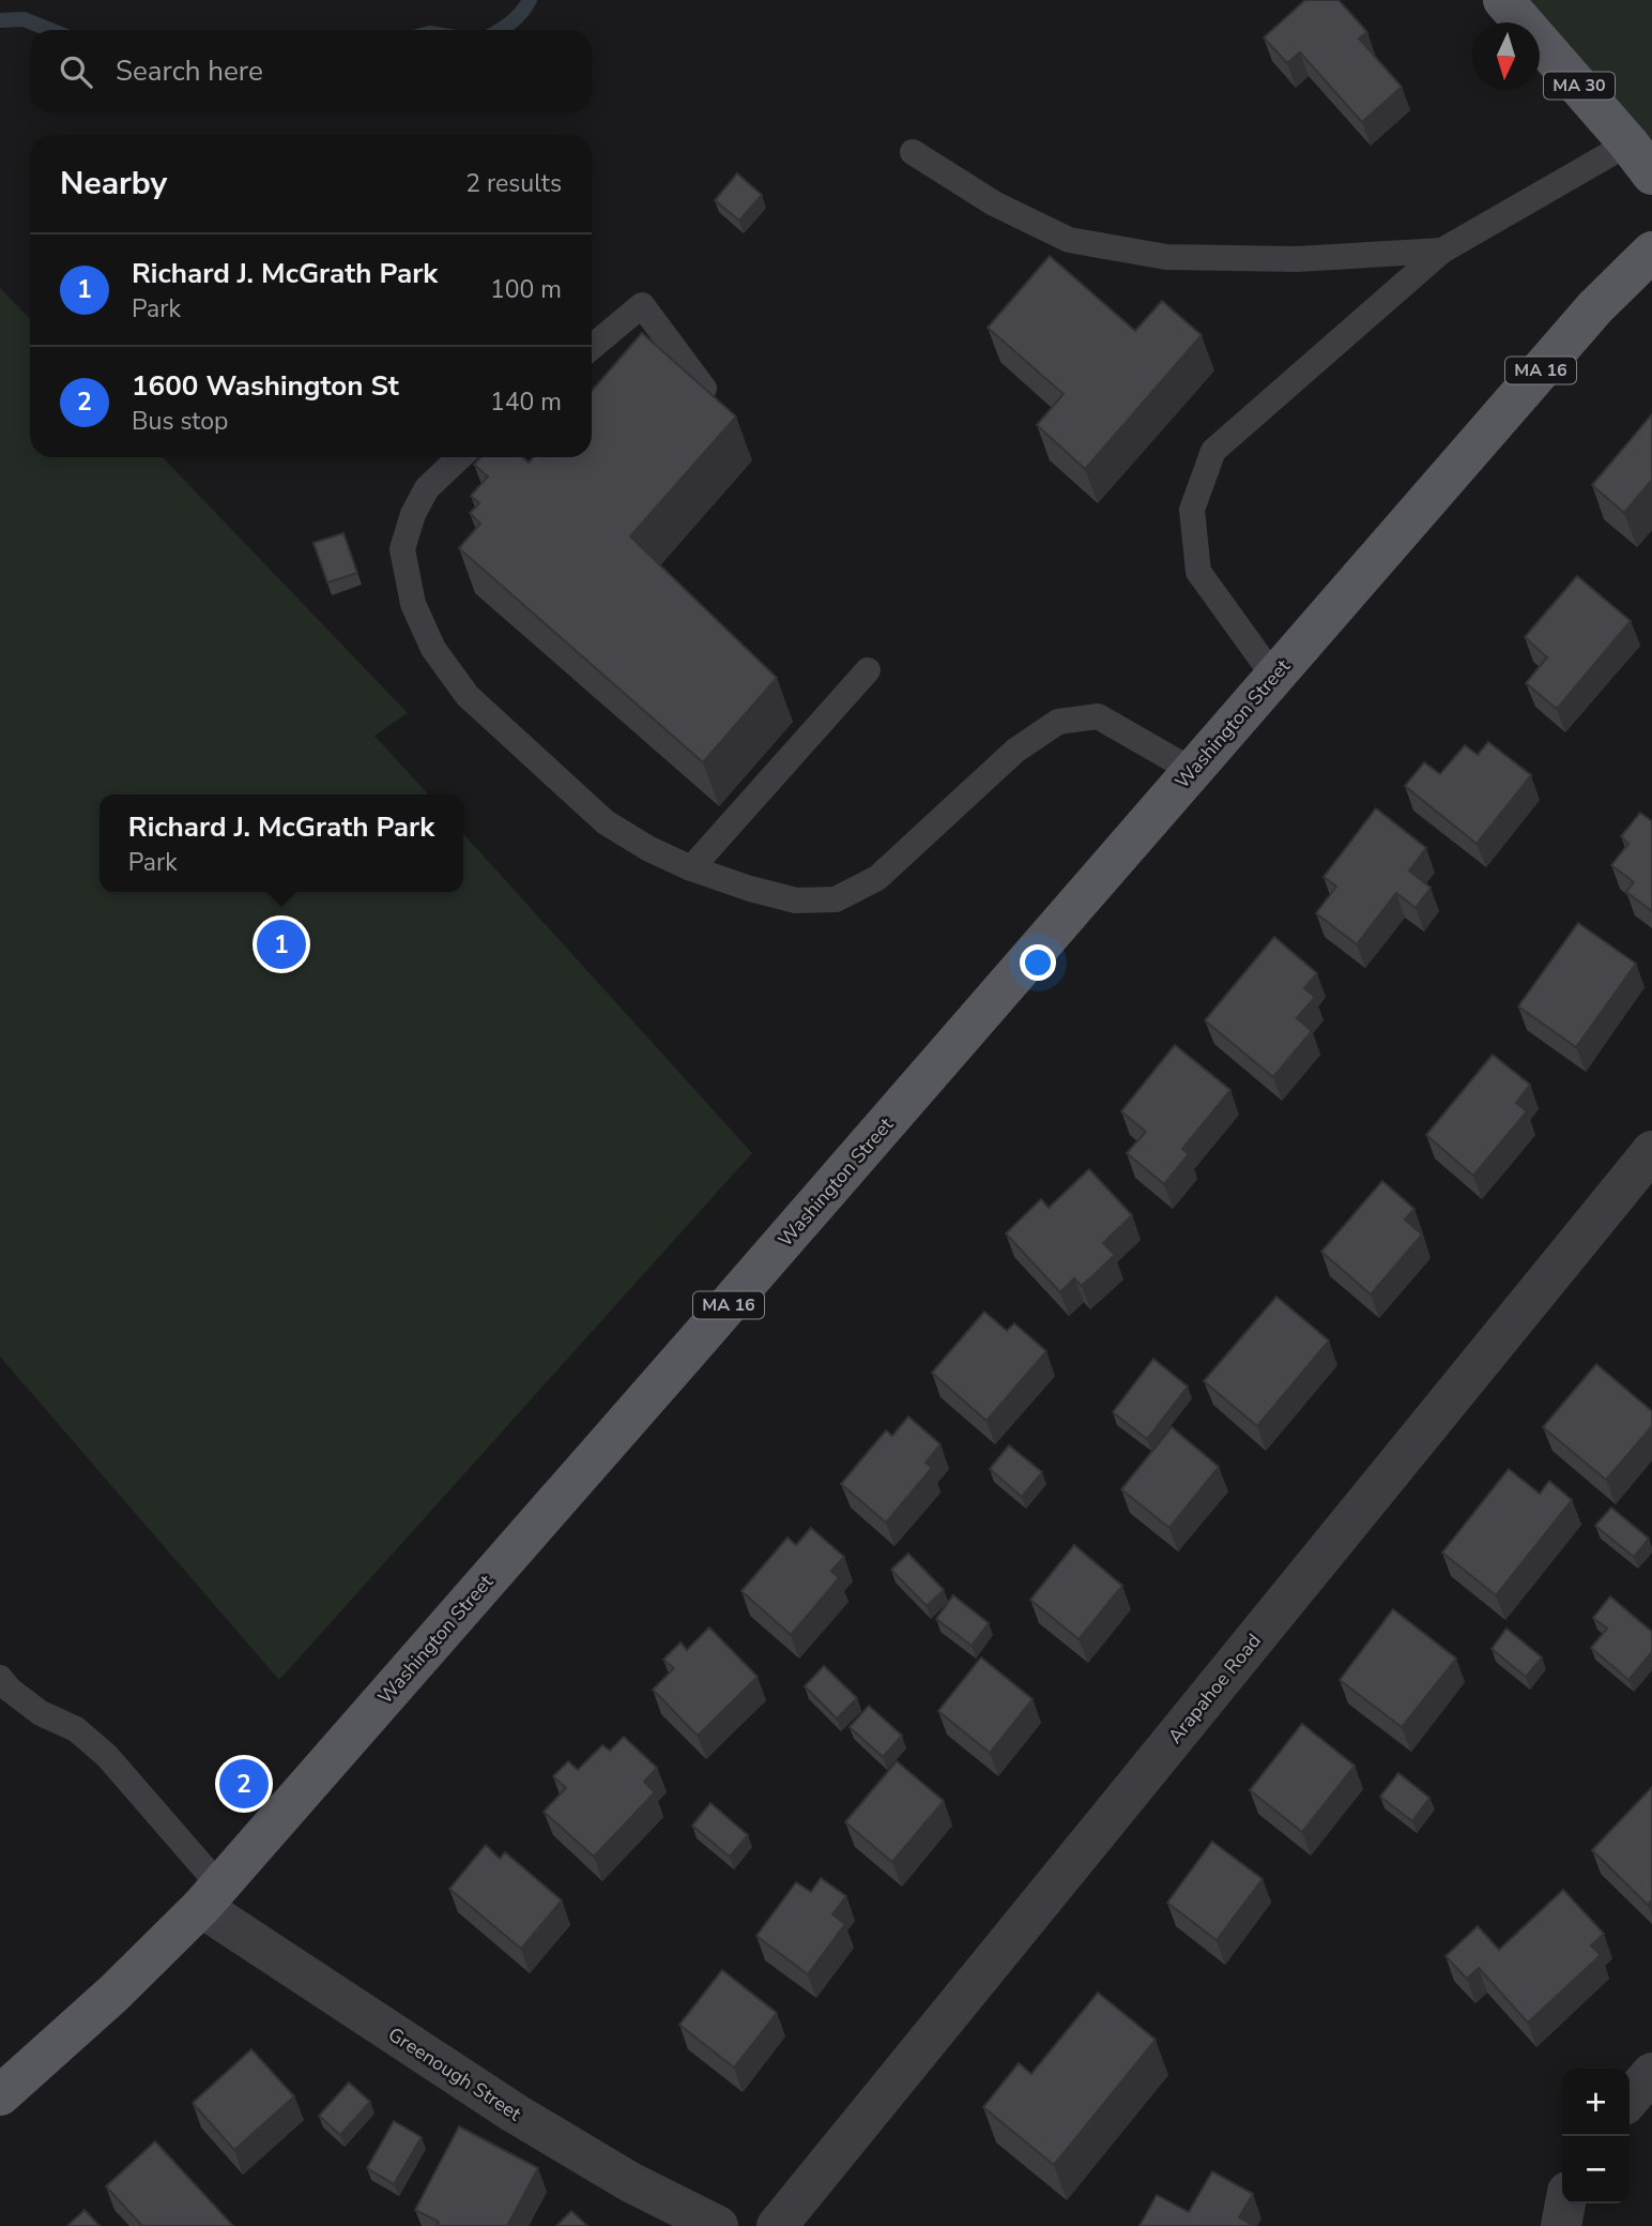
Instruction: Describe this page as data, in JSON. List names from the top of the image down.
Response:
{
  "streets": {
    "main road": ["MA 30", "MA 16", "Washington Street"],
    "street": ["Arapahoe Road", "Greenough Street"]
  },
  "crossings": [
    ["Washington Street", "Greenough Street"]
  ],
  "north": "bottom",
  "page": {
    "search": "Search here",
    "heading": ["Nearby", "2 results"],
    "list": [
      {
        "mark": "1",
        "name": "Richard J. McGrath Park",
        "note": "Park",
        "value": "100 m"
      },
      {
        "mark": "2",
        "name": "1600 Washington St",
        "note": "Bus stop",
        "value": "140 m"
      }
    ],
    "popup": ["Richard J. McGrath Park", "Park"],
    "pins": ["1", "2"],
    "map_buttons": ["+", "−"]
  }
}
